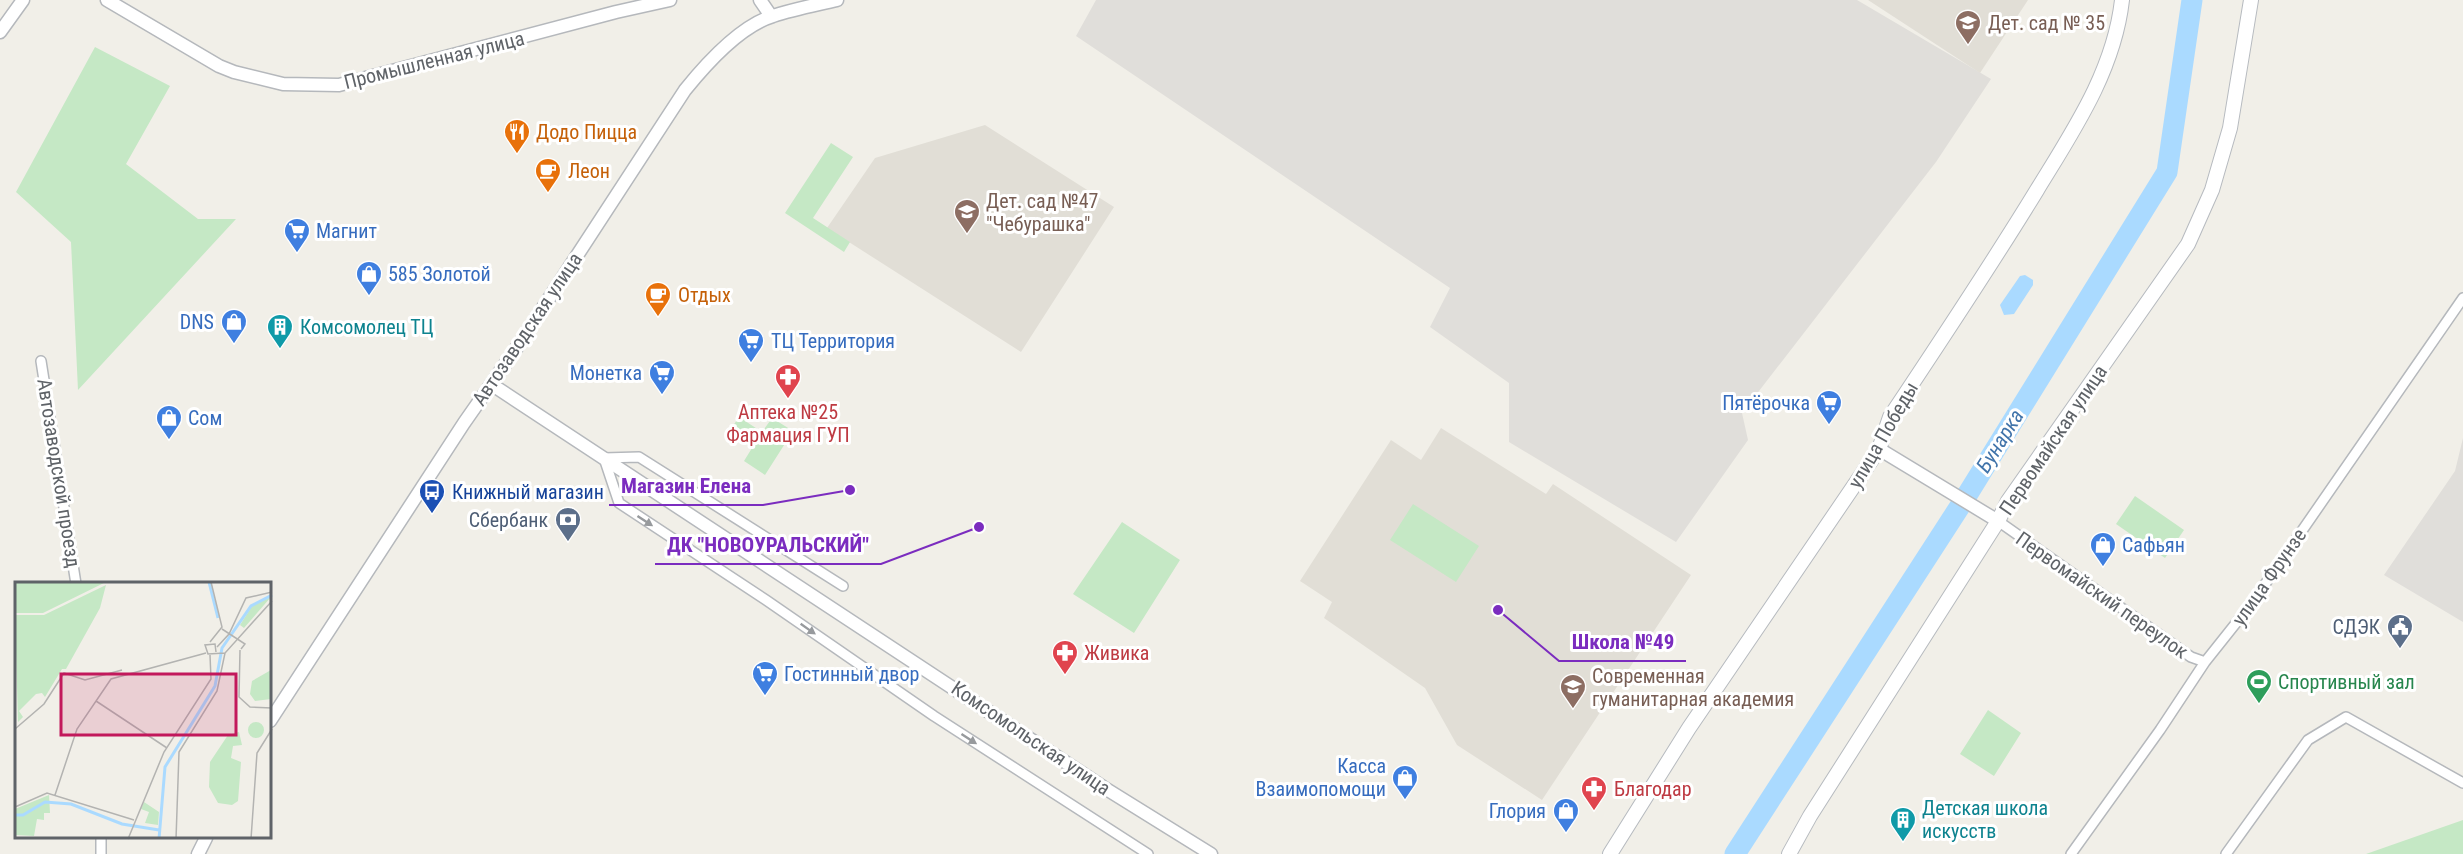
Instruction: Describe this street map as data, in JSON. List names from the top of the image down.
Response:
{
  "streets": {
    "main road": ["улица Победы", "Первомайская улица"],
    "street": [
      "Промышленная улица",
      "Автозаводская улица",
      "Автозаводской проезд",
      "улица Фрунзе",
      "Первомайский переулок",
      "Комсомольская улица"
    ]
  },
  "crossings": [
    ["Автозаводская улица", "Комсомольская улица"],
    ["улица Победы", "Первомайский переулок"],
    ["Первомайская улица", "Первомайский переулок"],
    ["улица Фрунзе", "Первомайский переулок"]
  ],
  "water": ["Бунарка"],
  "places": {
    "school or university": ["Дет. сад № 35", "Дет. сад №47 \"Чебурашка\"", "Современная гуманитарная академия"],
    "restaurant": ["Додо Пицца"],
    "cafe": ["Леон", "Отдых"],
    "supermarket": [
      "Магнит",
      "ТЦ Территория",
      "Монетка",
      "Пятёрочка",
      "Гостинный двор"
    ],
    "shop": [
      "585 Золотой",
      "DNS",
      "Сом",
      "Сафьян",
      "Касса Взаимопомощи",
      "Глория"
    ],
    "building": ["Комсомолец ТЦ", "Детская школа искусств"],
    "pharmacy": ["Аптека №25 Фармация ГУП", "Живика", "Благодар"],
    "other": ["Магазин Елена", "ДК \"НОВОУРАЛЬСКИЙ\"", "Школа №49"],
    "bus stop": ["Книжный магазин"],
    "bank": ["Сбербанк"],
    "public building": ["СДЭК"],
    "sports": ["Спортивный зал"]
  }
}
